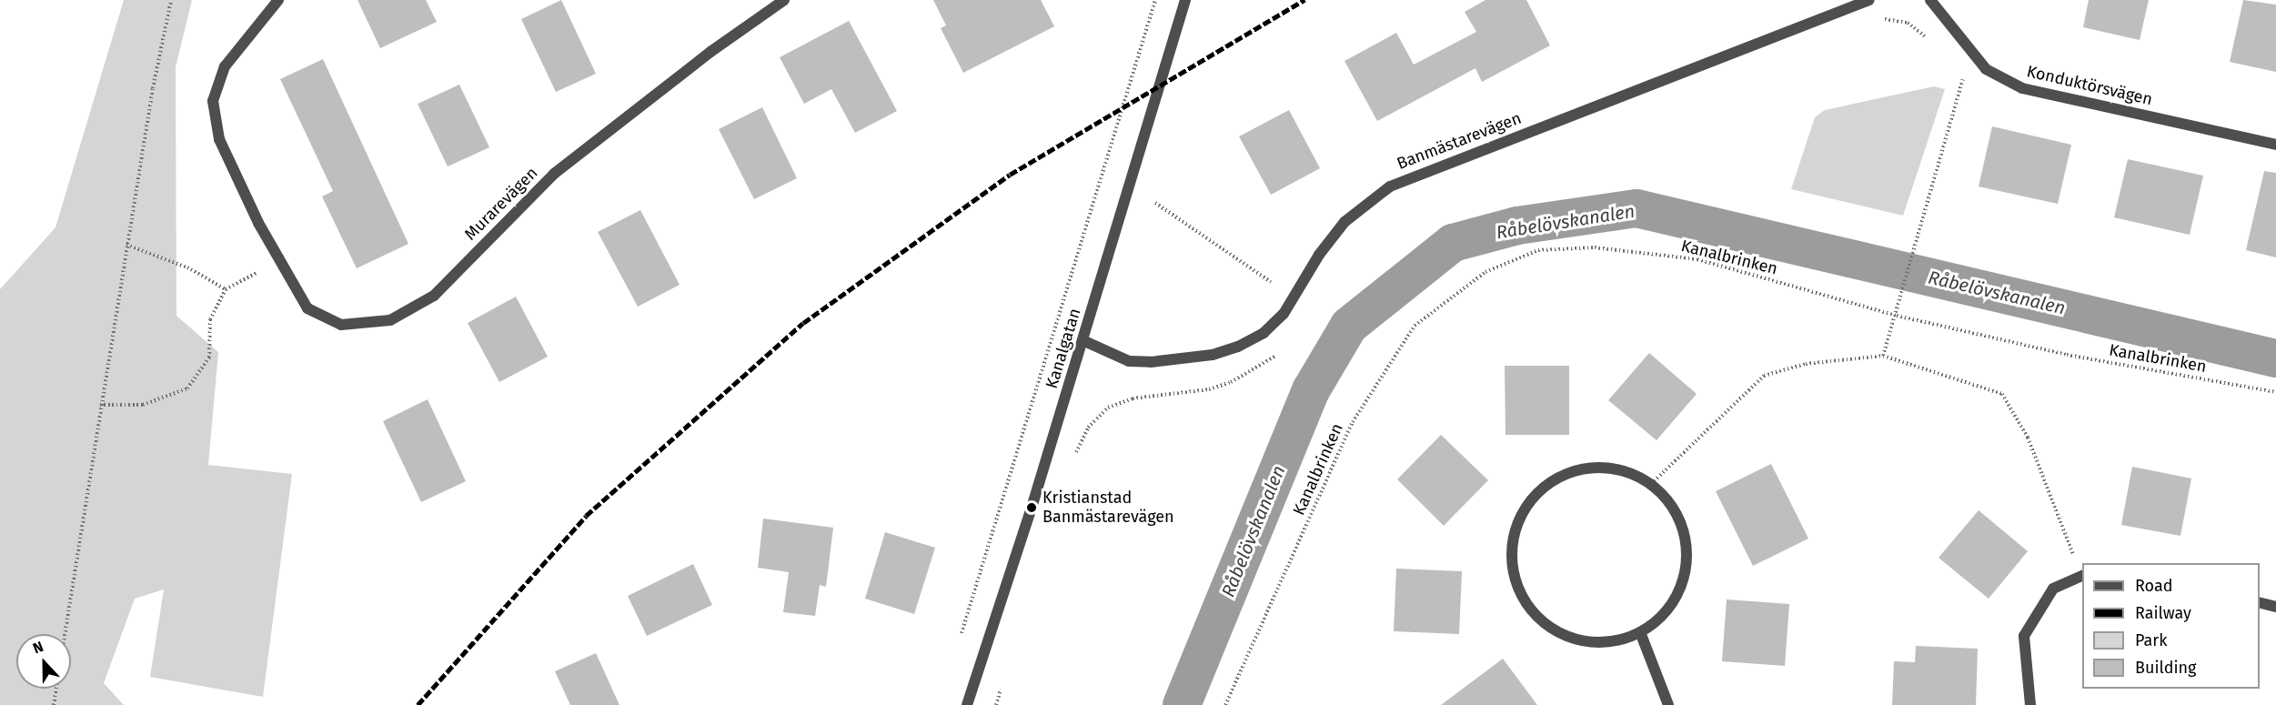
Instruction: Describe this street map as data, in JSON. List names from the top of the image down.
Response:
{
  "streets": {
    "street": [
      "Konduktörsvägen",
      "Banmästarevägen",
      "Murarevägen",
      "Kanalgatan"
    ],
    "path": ["Kanalbrinken"]
  },
  "crossings": [
    ["Banmästarevägen", "Kanalgatan"]
  ],
  "water": ["Råbelövskanalen"],
  "places": ["Kristianstad Banmästarevägen"],
  "legend": [
    "Road",
    "Railway",
    "Park",
    "Building"
  ],
  "north": "top"
}
